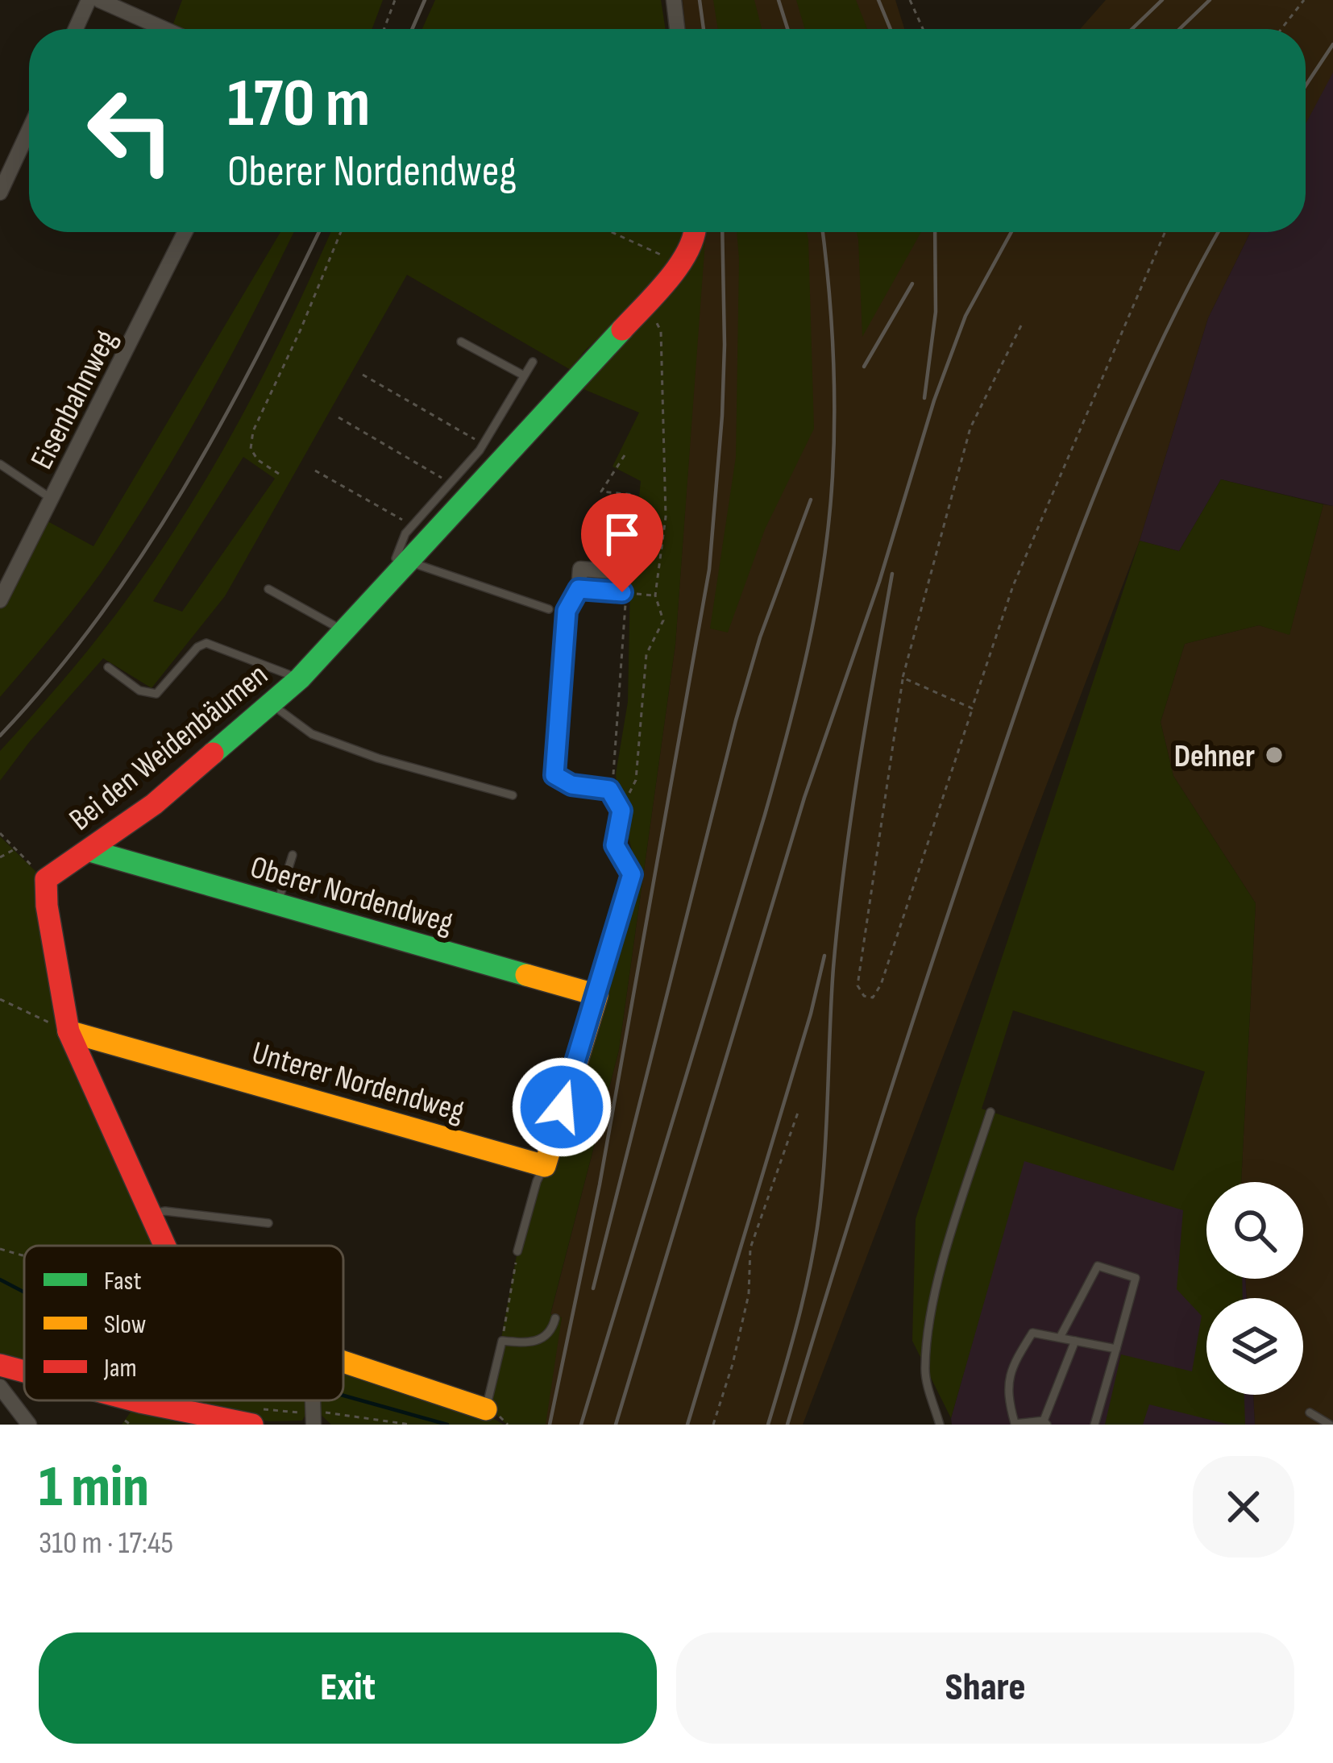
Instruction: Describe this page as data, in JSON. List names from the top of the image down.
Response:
{
  "streets": {
    "street": [
      "Eisenbahnweg",
      "Bei den Weidenbäumen",
      "Oberer Nordendweg",
      "Unterer Nordendweg"
    ]
  },
  "crossings": [
    ["Bei den Weidenbäumen", "Oberer Nordendweg"]
  ],
  "places": ["Dehner"],
  "legend": ["Fast", "Slow", "Jam"],
  "page": {
    "turn": ["170 m", "Oberer Nordendweg"],
    "heading": ["1 min", "310 m · 17:45"],
    "buttons": ["Exit", "Share"]
  }
}
